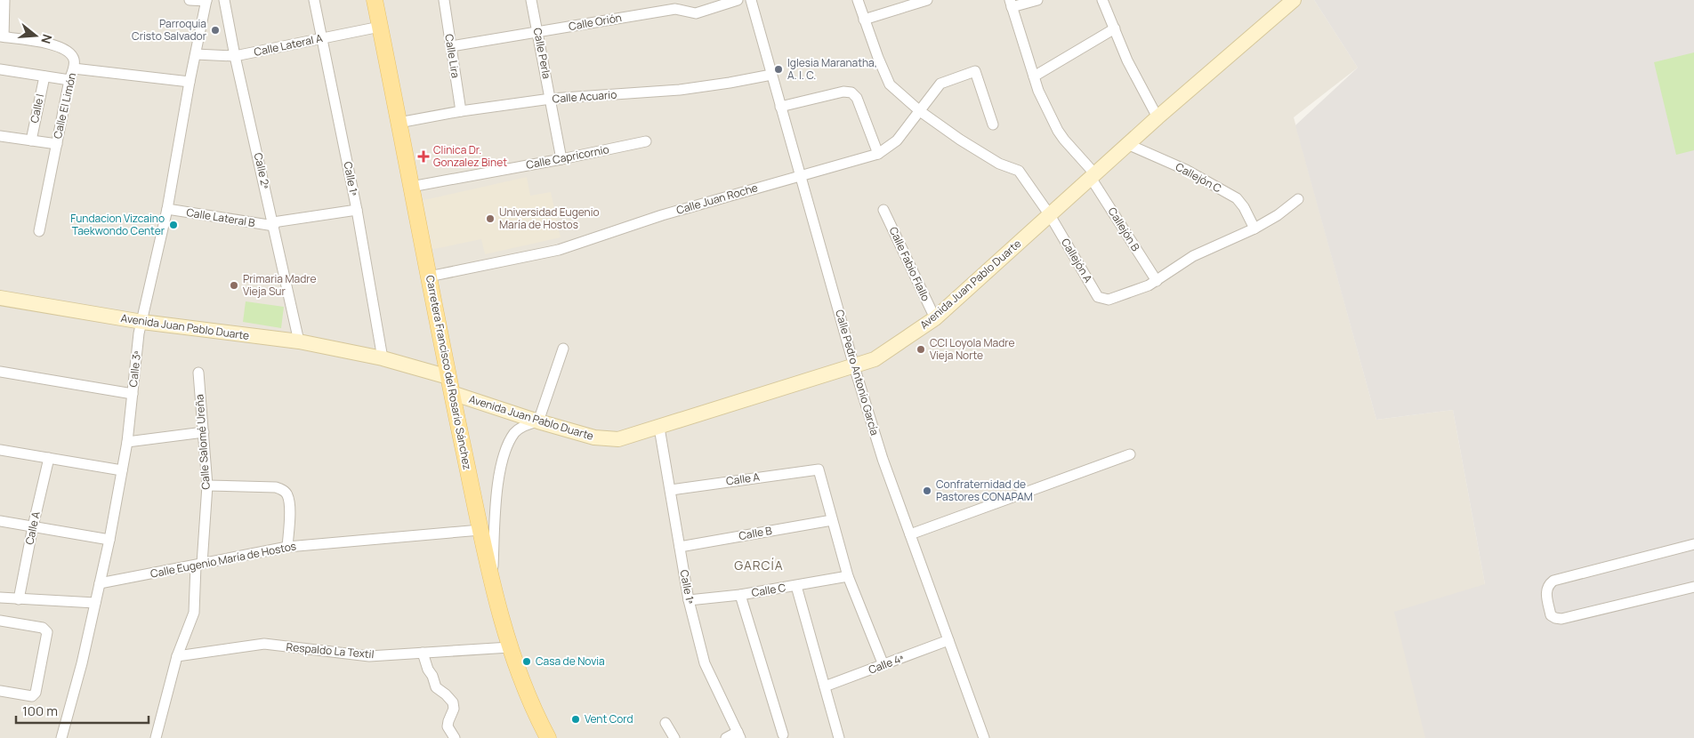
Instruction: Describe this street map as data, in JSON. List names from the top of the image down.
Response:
{
  "streets": {
    "main road": ["Avenida Juan Pablo Duarte", "Carretera Francisco del Rosario Sánchez"],
    "street": [
      "Calle Orión",
      "Calle Lateral A",
      "Calle Perla",
      "Calle Lira",
      "Calle Acuario",
      "Calle El Limón",
      "Calle I",
      "Calle Capricornio",
      "Calle 2ª",
      "Callejón C",
      "Calle 1ª",
      "Calle Juan Roche",
      "Calle Lateral B",
      "Callejón B",
      "Callejón A",
      "Calle Fabio Fiallo",
      "Calle 3ª",
      "Calle Pedro Antonio García",
      "Calle Salomé Ureña",
      "Calle A",
      "Calle B",
      "Calle Eugenio María de Hostos",
      "Calle C",
      "Respaldo La Textil",
      "Calle 4ª"
    ]
  },
  "crossings": [
    ["Calle Orión", "Calle Perla"],
    ["Calle Orión", "Calle Lira"],
    ["Calle Lateral A", "Calle 2ª"],
    ["Calle Lateral A", "Calle 1ª"],
    ["Calle Lateral A", "Calle 3ª"],
    ["Calle Lateral A", "Carretera Francisco del Rosario Sánchez"],
    ["Calle Perla", "Calle Acuario"],
    ["Calle Perla", "Calle Capricornio"],
    ["Calle Lira", "Calle Acuario"],
    ["Calle Acuario", "Carretera Francisco del Rosario Sánchez"],
    ["Calle Acuario", "Calle Pedro Antonio García"],
    ["Calle Capricornio", "Carretera Francisco del Rosario Sánchez"],
    ["Calle 2ª", "Calle Lateral B"],
    ["Calle 2ª", "Avenida Juan Pablo Duarte"],
    ["Callejón C", "Avenida Juan Pablo Duarte"],
    ["Calle 1ª", "Calle Lateral B"],
    ["Calle 1ª", "Avenida Juan Pablo Duarte"],
    ["Calle 1ª", "Calle A"],
    ["Calle 1ª", "Calle B"],
    ["Calle 1ª", "Calle C"],
    ["Calle Juan Roche", "Callejón A"],
    ["Calle Juan Roche", "Carretera Francisco del Rosario Sánchez"],
    ["Calle Juan Roche", "Calle Pedro Antonio García"],
    ["Calle Lateral B", "Calle 3ª"],
    ["Callejón B", "Callejón A"],
    ["Callejón B", "Avenida Juan Pablo Duarte"],
    ["Callejón A", "Avenida Juan Pablo Duarte"],
    ["Calle Fabio Fiallo", "Avenida Juan Pablo Duarte"],
    ["Avenida Juan Pablo Duarte", "Calle 3ª"],
    ["Avenida Juan Pablo Duarte", "Carretera Francisco del Rosario Sánchez"],
    ["Avenida Juan Pablo Duarte", "Calle Pedro Antonio García"],
    ["Calle 3ª", "Calle Eugenio María de Hostos"],
    ["Carretera Francisco del Rosario Sánchez", "Calle Eugenio María de Hostos"],
    ["Carretera Francisco del Rosario Sánchez", "Respaldo La Textil"],
    ["Calle Pedro Antonio García", "Calle 4ª"],
    ["Calle Salomé Ureña", "Calle Eugenio María de Hostos"],
    ["Calle Salomé Ureña", "Respaldo La Textil"],
    ["Calle A", "Calle B"]
  ],
  "districts": ["GARCÍA"],
  "places": {
    "other": [
      "Parroquia Cristo Salvador",
      "Iglesia Maranatha, A. I. C.",
      "Universidad Eugenio María de Hostos",
      "Fundacion Vizcaino Taekwondo Center",
      "Primaria Madre Vieja Sur",
      "CCI Loyola Madre Vieja Norte",
      "Confraternidad de Pastores CONAPAM",
      "Casa de Novia",
      "Vent Cord"
    ],
    "health": ["Clinica Dr. Gonzalez Binet"]
  },
  "scale_bar": "100 m",
  "north": "right"
}
